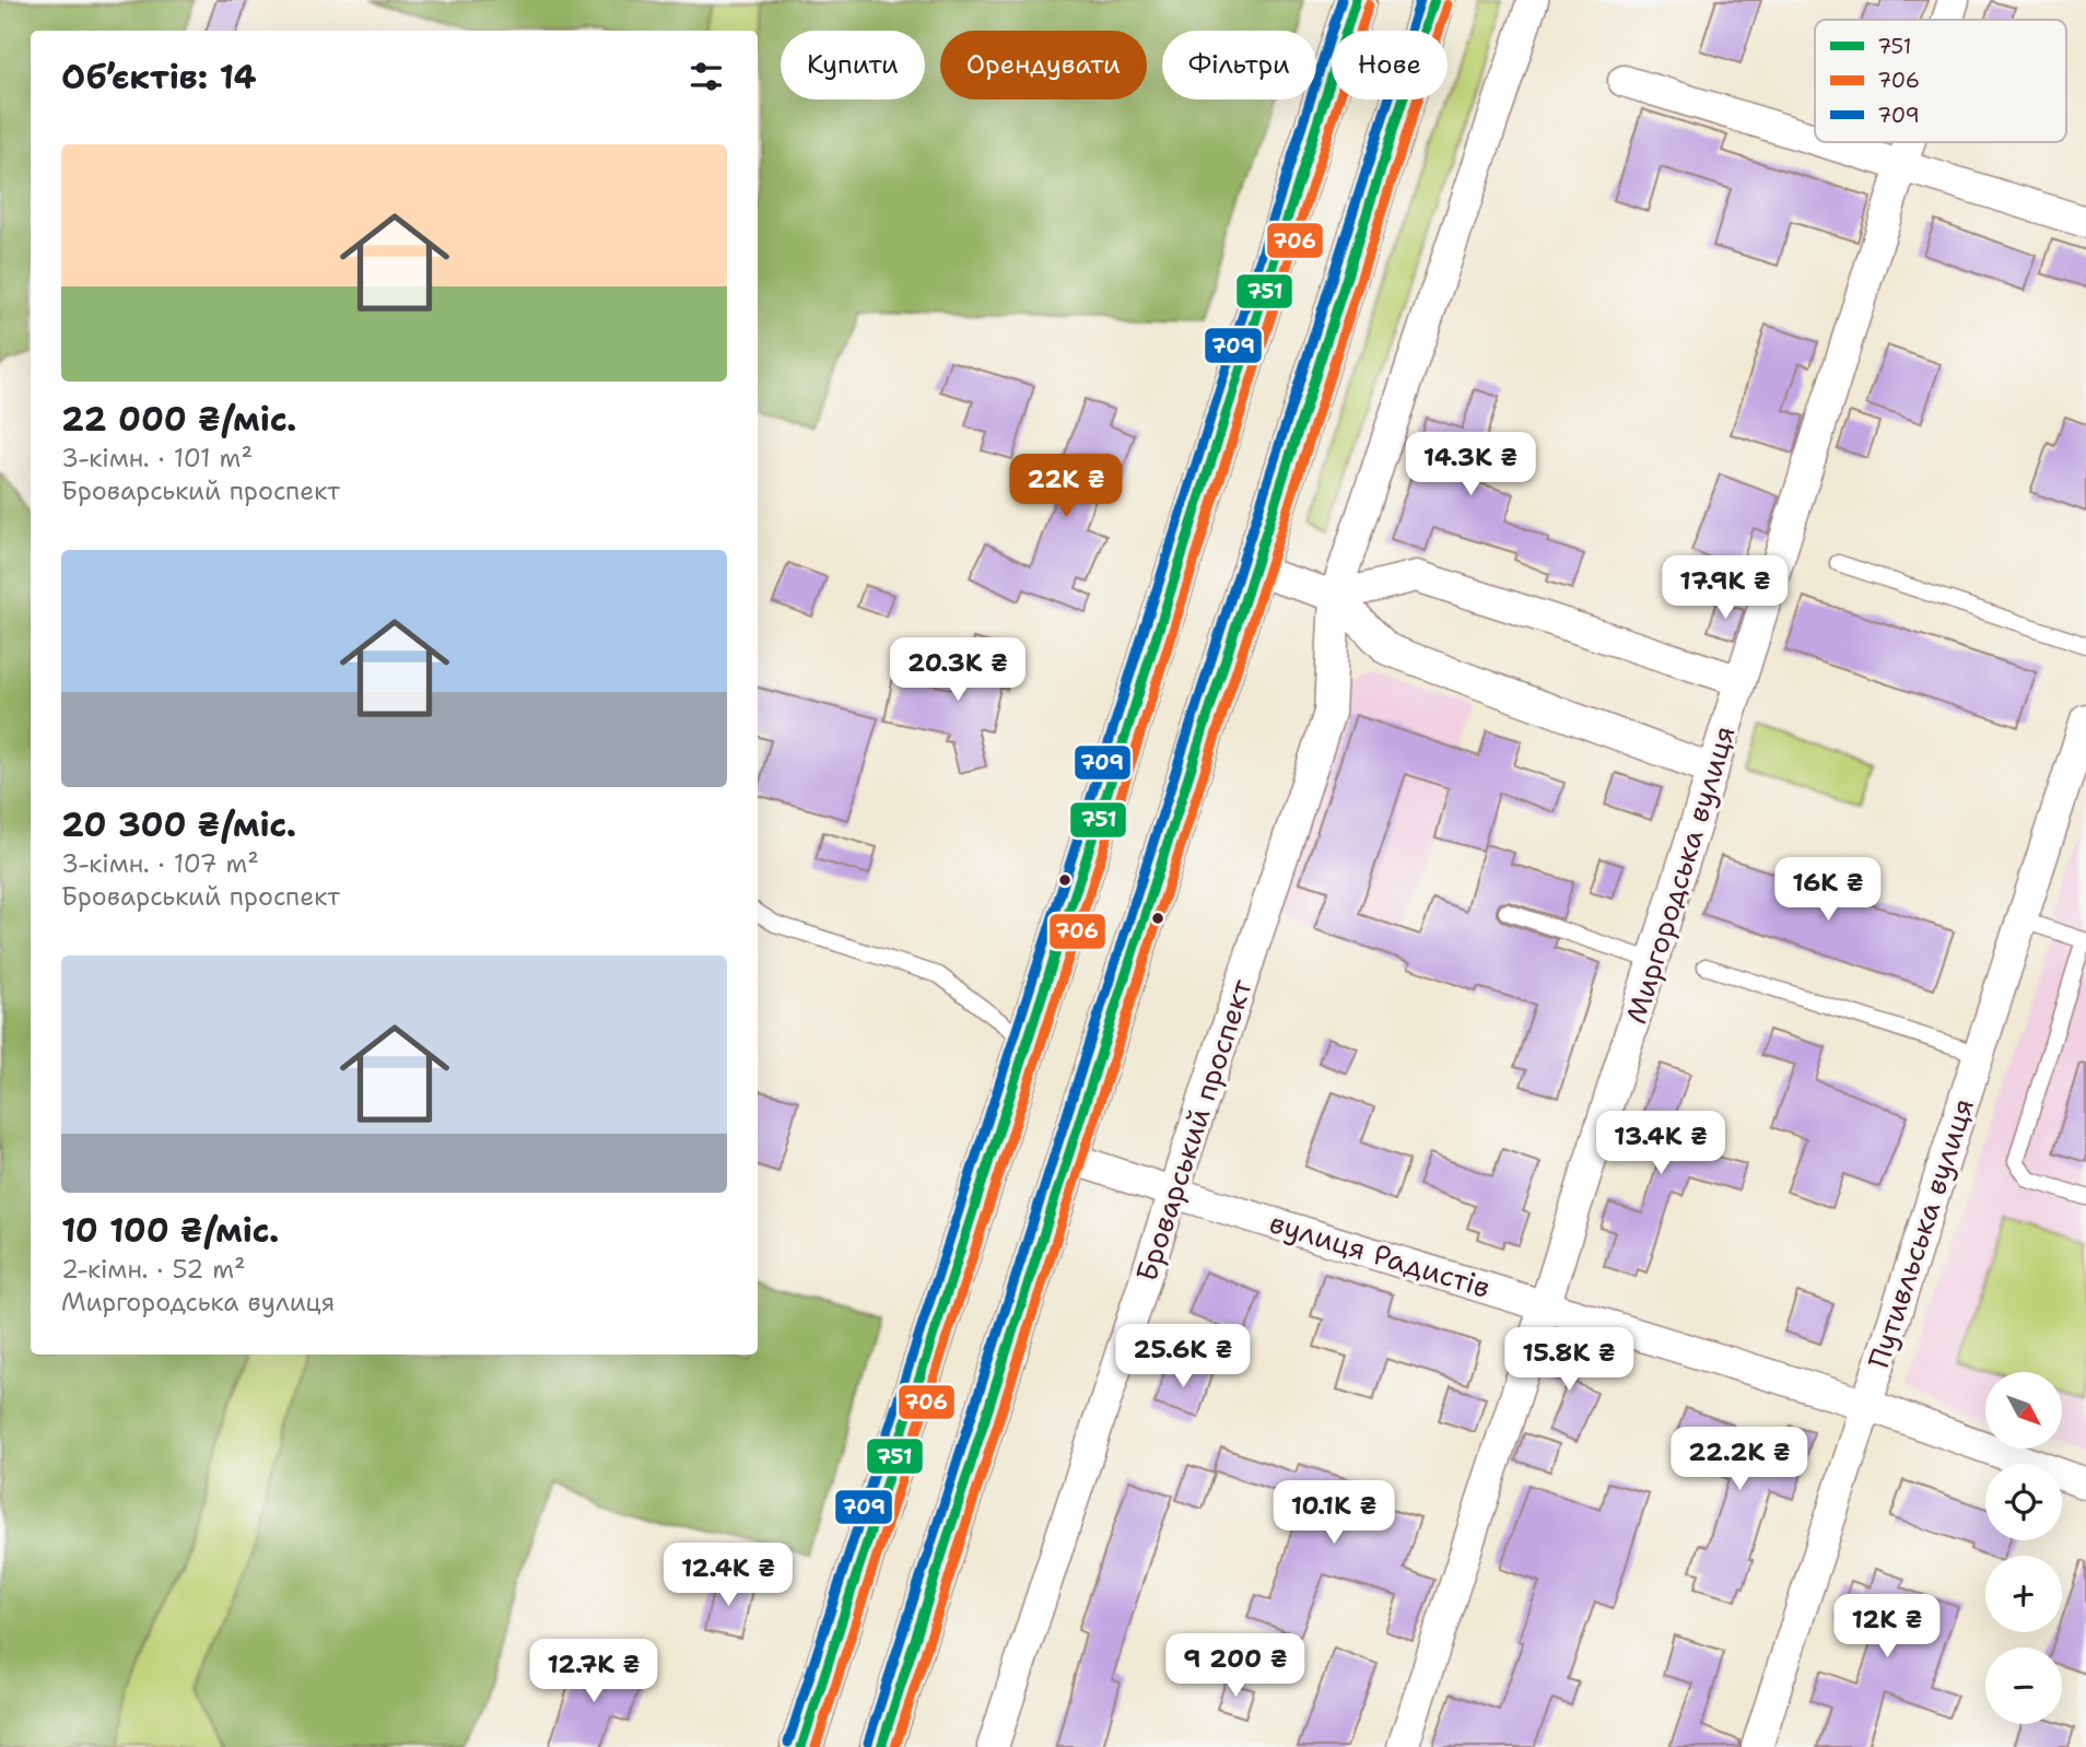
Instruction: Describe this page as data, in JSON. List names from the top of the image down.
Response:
{
  "streets": {
    "street": [
      "Миргородська вулиця",
      "Броварський проспект",
      "Путивльська вулиця",
      "вулиця Радистів"
    ]
  },
  "crossings": [
    ["Миргородська вулиця", "вулиця Радистів"],
    ["Броварський проспект", "вулиця Радистів"],
    ["Путивльська вулиця", "вулиця Радистів"]
  ],
  "lines": ["transit line 751", "transit line 709", "transit line 706"],
  "legend": ["751", "706", "709"],
  "north": "bottom right",
  "page": {
    "chip": [
      "Купити",
      "Орендувати",
      "Фільтри",
      "Нове"
    ],
    "heading": "Об’єктів: 14",
    "list": [
      {
        "name": "22 000 ₴/міс.",
        "note": "3-кімн. · 101 m² · Броварський проспект"
      },
      {
        "name": "20 300 ₴/міс.",
        "note": "3-кімн. · 107 m² · Броварський проспект"
      },
      {
        "name": "10 100 ₴/міс.",
        "note": "2-кімн. · 52 m² · Миргородська вулиця"
      }
    ],
    "price": [
      "14.3K ₴",
      "22K ₴",
      "17.9K ₴",
      "20.3K ₴",
      "16K ₴",
      "13.4K ₴",
      "25.6K ₴",
      "15.8K ₴",
      "22.2K ₴",
      "10.1K ₴",
      "12.4K ₴",
      "12K ₴",
      "9 200 ₴",
      "12.7K ₴"
    ],
    "map_buttons": ["+", "−"]
  }
}
